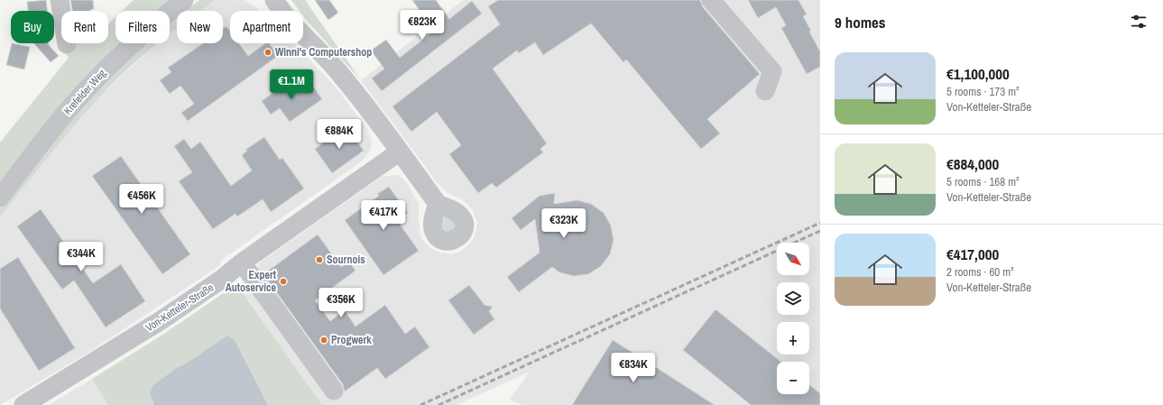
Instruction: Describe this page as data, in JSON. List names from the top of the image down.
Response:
{
  "streets": {
    "street": ["Krefelder Weg", "Von-Ketteler-Straße"]
  },
  "places": [
    "Winni's Computershop",
    "Sournois",
    "Expert Autoservice",
    "Progwerk"
  ],
  "north": "bottom right",
  "page": {
    "heading": "9 homes",
    "price": [
      "€823K",
      "€1.1M",
      "€884K",
      "€456K",
      "€417K",
      "€323K",
      "€344K",
      "€356K",
      "€834K"
    ],
    "chip": [
      "Buy",
      "Rent",
      "Filters",
      "New",
      "Apartment"
    ],
    "list": [
      {
        "name": "€1,100,000",
        "note": "5 rooms · 173 m² · Von-Ketteler-Straße"
      },
      {
        "name": "€884,000",
        "note": "5 rooms · 168 m² · Von-Ketteler-Straße"
      },
      {
        "name": "€417,000",
        "note": "2 rooms · 60 m² · Von-Ketteler-Straße"
      }
    ],
    "map_buttons": ["+", "−"]
  }
}
